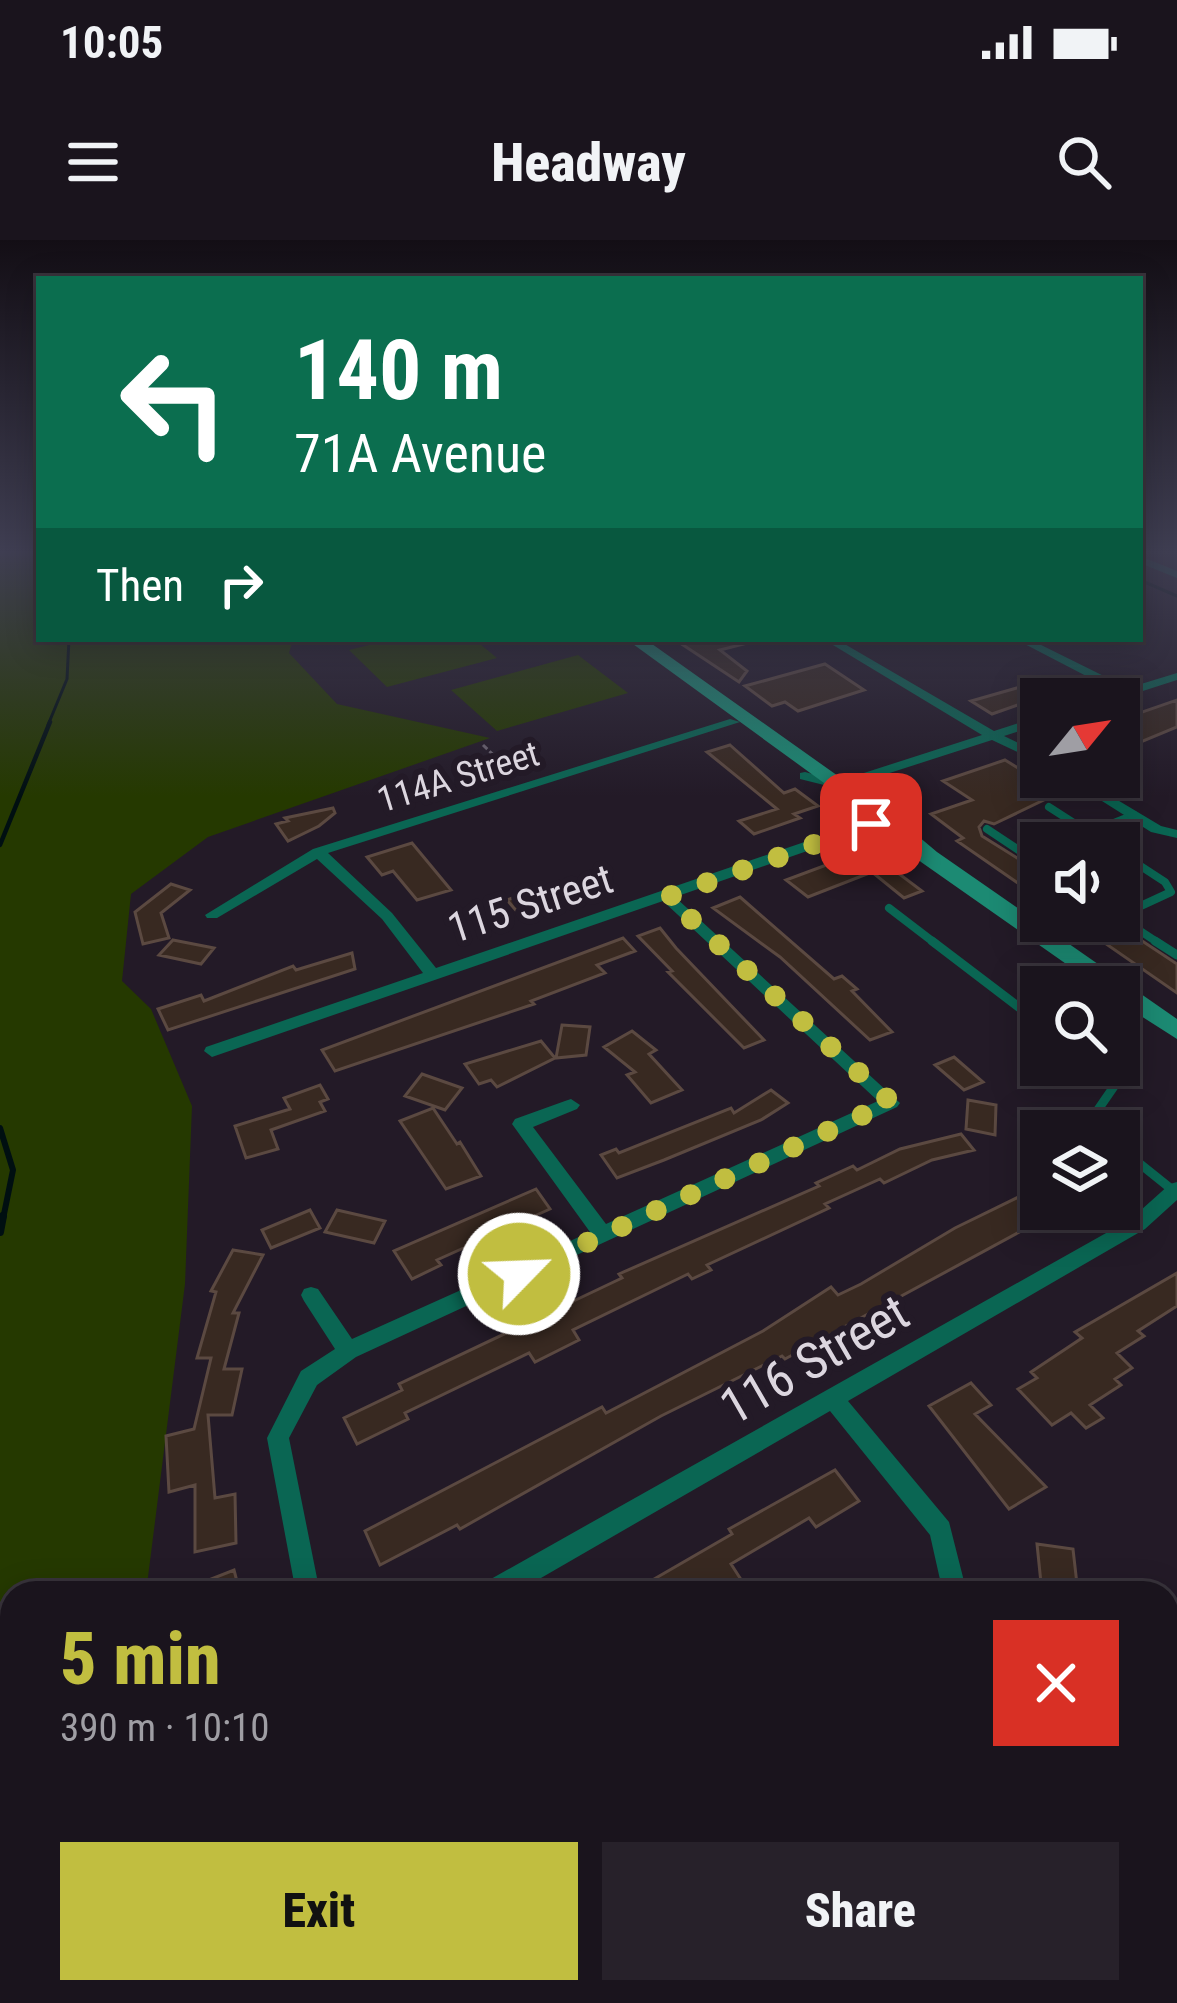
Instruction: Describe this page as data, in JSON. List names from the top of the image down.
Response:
{
  "streets": {
    "street": ["114A Street", "115 Street", "116 Street"]
  },
  "north": "top right",
  "page": {
    "status": "10:05",
    "header": "Headway",
    "turn": ["140 m", "71A Avenue"],
    "then": "Then",
    "heading": ["5 min", "390 m · 10:10"],
    "buttons": ["Exit", "Share"]
  }
}
